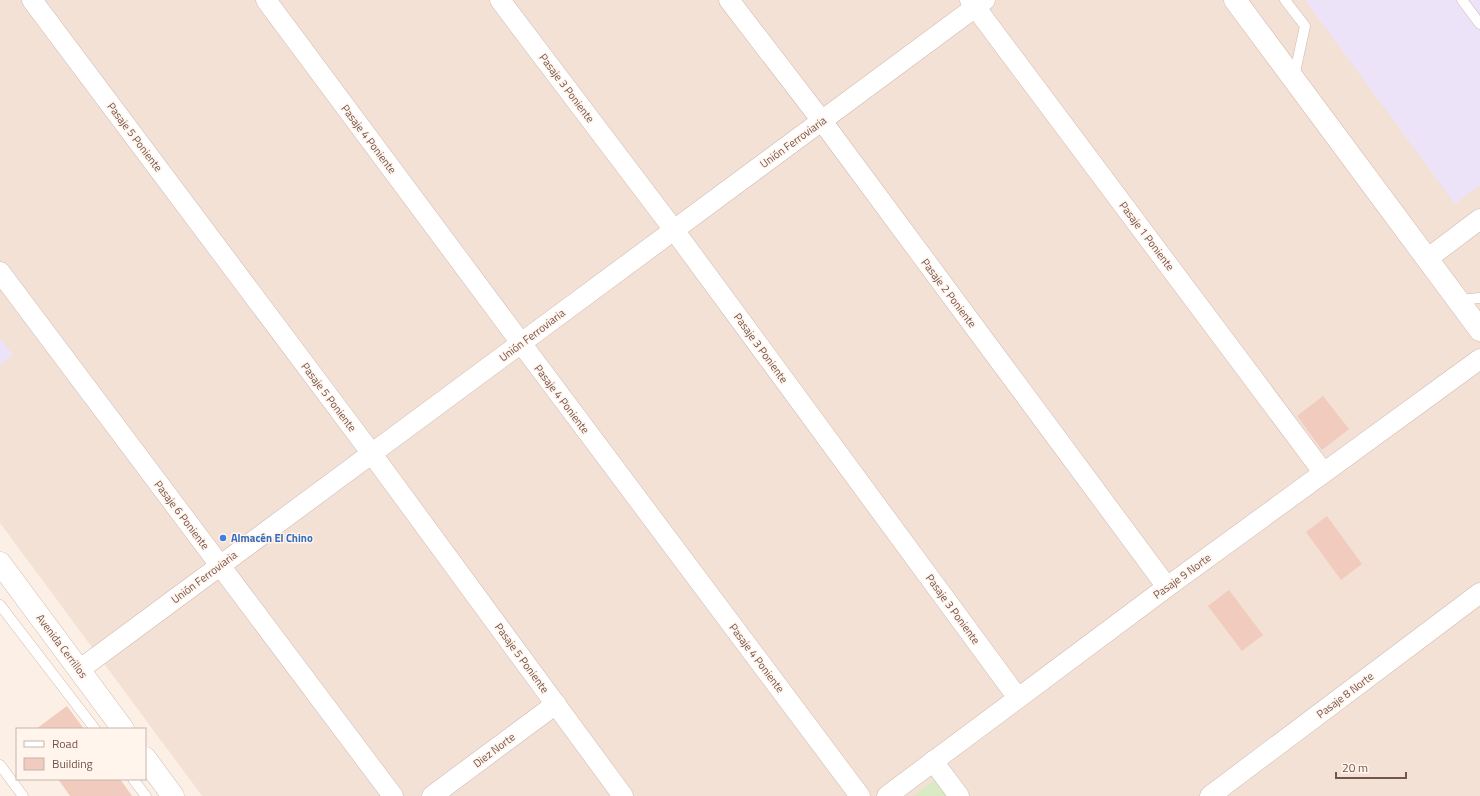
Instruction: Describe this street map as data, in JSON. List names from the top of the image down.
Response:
{
  "streets": {
    "street": [
      "Pasaje 3 Poniente",
      "Pasaje 5 Poniente",
      "Pasaje 4 Poniente",
      "Unión Ferroviaria",
      "Pasaje 1 Poniente",
      "Pasaje 2 Poniente",
      "Pasaje 6 Poniente",
      "Pasaje 9 Norte",
      "Avenida Cerrillos",
      "Pasaje 8 Norte",
      "Diez Norte"
    ]
  },
  "crossings": [
    ["Pasaje 3 Poniente", "Unión Ferroviaria"],
    ["Pasaje 3 Poniente", "Pasaje 9 Norte"],
    ["Pasaje 5 Poniente", "Unión Ferroviaria"],
    ["Pasaje 5 Poniente", "Diez Norte"],
    ["Pasaje 4 Poniente", "Unión Ferroviaria"],
    ["Unión Ferroviaria", "Pasaje 1 Poniente"],
    ["Unión Ferroviaria", "Pasaje 2 Poniente"],
    ["Unión Ferroviaria", "Pasaje 6 Poniente"],
    ["Unión Ferroviaria", "Avenida Cerrillos"],
    ["Pasaje 1 Poniente", "Pasaje 9 Norte"],
    ["Pasaje 2 Poniente", "Pasaje 9 Norte"]
  ],
  "places": ["Almacén El Chino"],
  "legend": ["Road", "Building"],
  "scale_bar": "20 m"
}
